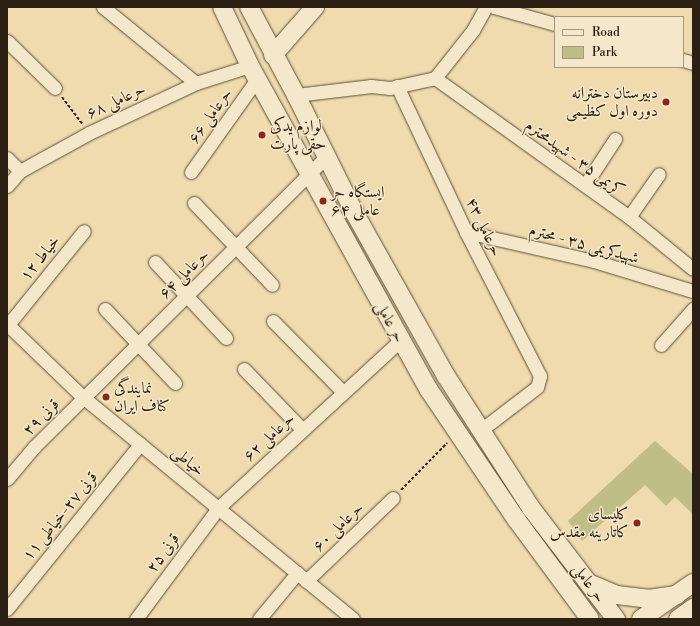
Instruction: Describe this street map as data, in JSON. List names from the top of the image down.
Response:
{
  "streets": {
    "main road": ["حر عاملی"],
    "street": [
      "حرعاملی ۶۸",
      "حرعاملی ۶۶",
      "کریمی ۳۵ - شهیدمحترم",
      "حرعاملی ۴۳",
      "شهیدکریمی ۳۵ - محترم",
      "خیاط ۱۲",
      "حرعاملی ۶۴",
      "قرنی ۲۹",
      "حرعاملی ۶۲",
      "خیاطی",
      "قرنی ۲۷-خیاطی ۱۱",
      "حرعاملی ۶۰",
      "قرنی ۲۵"
    ]
  },
  "crossings": [
    ["حرعاملی ۶۸", "حرعاملی ۶۶"],
    ["حرعاملی ۶۸", "حر عاملی"],
    ["حرعاملی ۶۶", "حر عاملی"],
    ["حرعاملی ۴۳", "شهیدکریمی ۳۵ - محترم"],
    ["حرعاملی ۴۳", "حر عاملی"],
    ["خیاط ۱۲", "خیاطی"],
    ["حرعاملی ۶۴", "حر عاملی"],
    ["حرعاملی ۶۴", "قرنی ۲۹"],
    ["حرعاملی ۶۴", "خیاطی"],
    ["حر عاملی", "حرعاملی ۶۲"],
    ["قرنی ۲۹", "خیاطی"],
    ["حرعاملی ۶۲", "خیاطی"],
    ["حرعاملی ۶۲", "قرنی ۲۵"],
    ["خیاطی", "قرنی ۲۷-خیاطی ۱۱"],
    ["خیاطی", "حرعاملی ۶۰"],
    ["خیاطی", "قرنی ۲۵"]
  ],
  "places": [
    "دبیرستان دخترانه دوره اول کظیمی",
    "لوازم یدکی حقی پارت",
    "ایستگاه حر عاملی ۶۴",
    "نمایندگی کناف ایران",
    "کلیسای کاتارینه مقدس"
  ],
  "legend": ["Road", "Park"]
}
